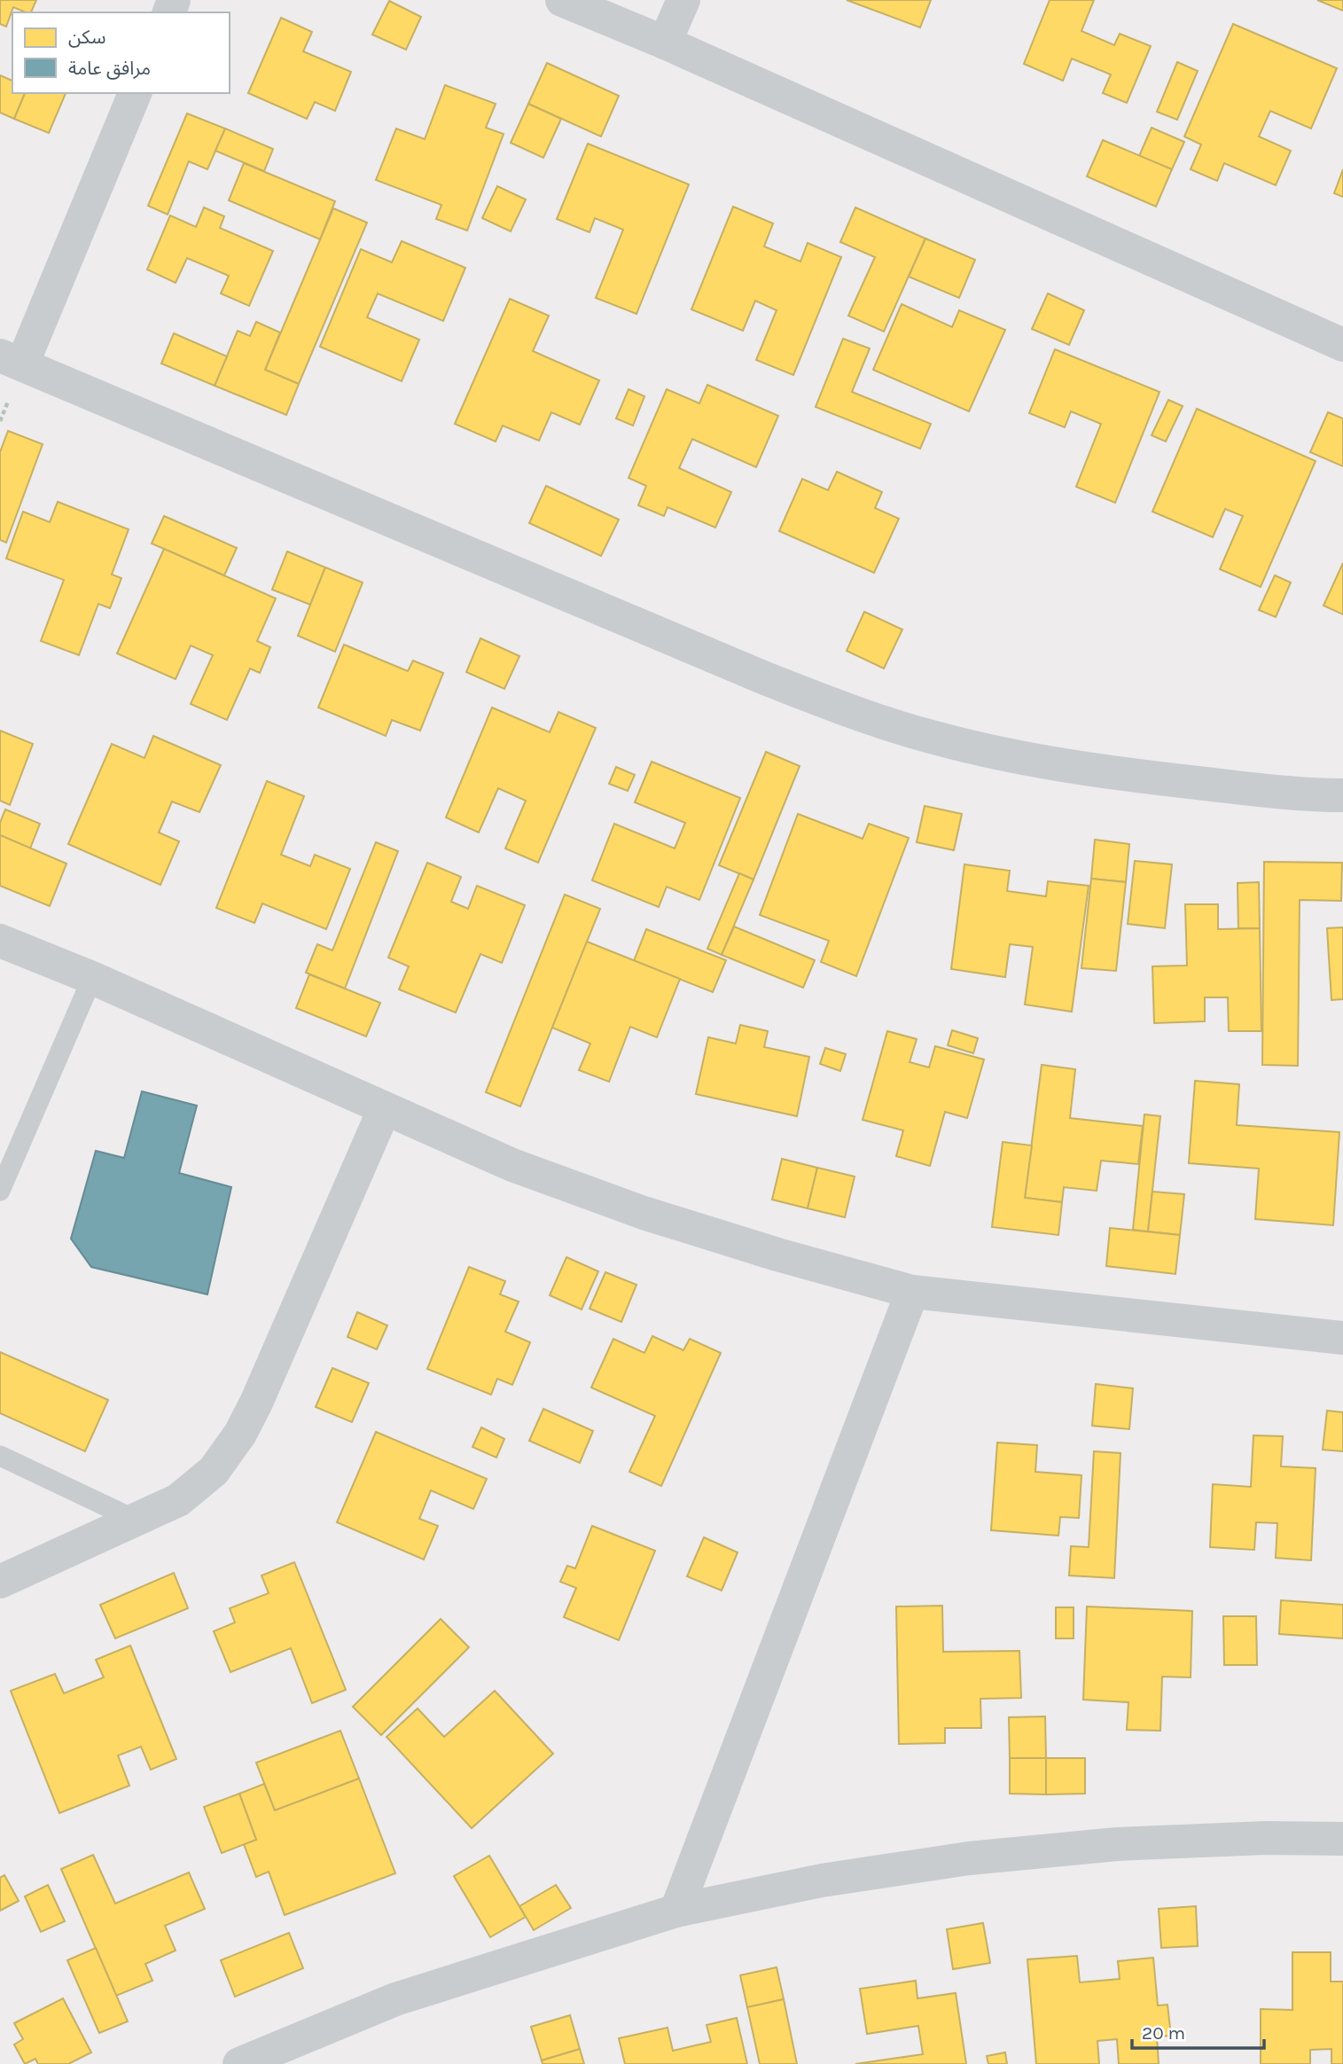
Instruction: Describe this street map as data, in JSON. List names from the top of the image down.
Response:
{
  "legend": ["سكن", "مرافق عامة"],
  "scale_bar": "20 m"
}
